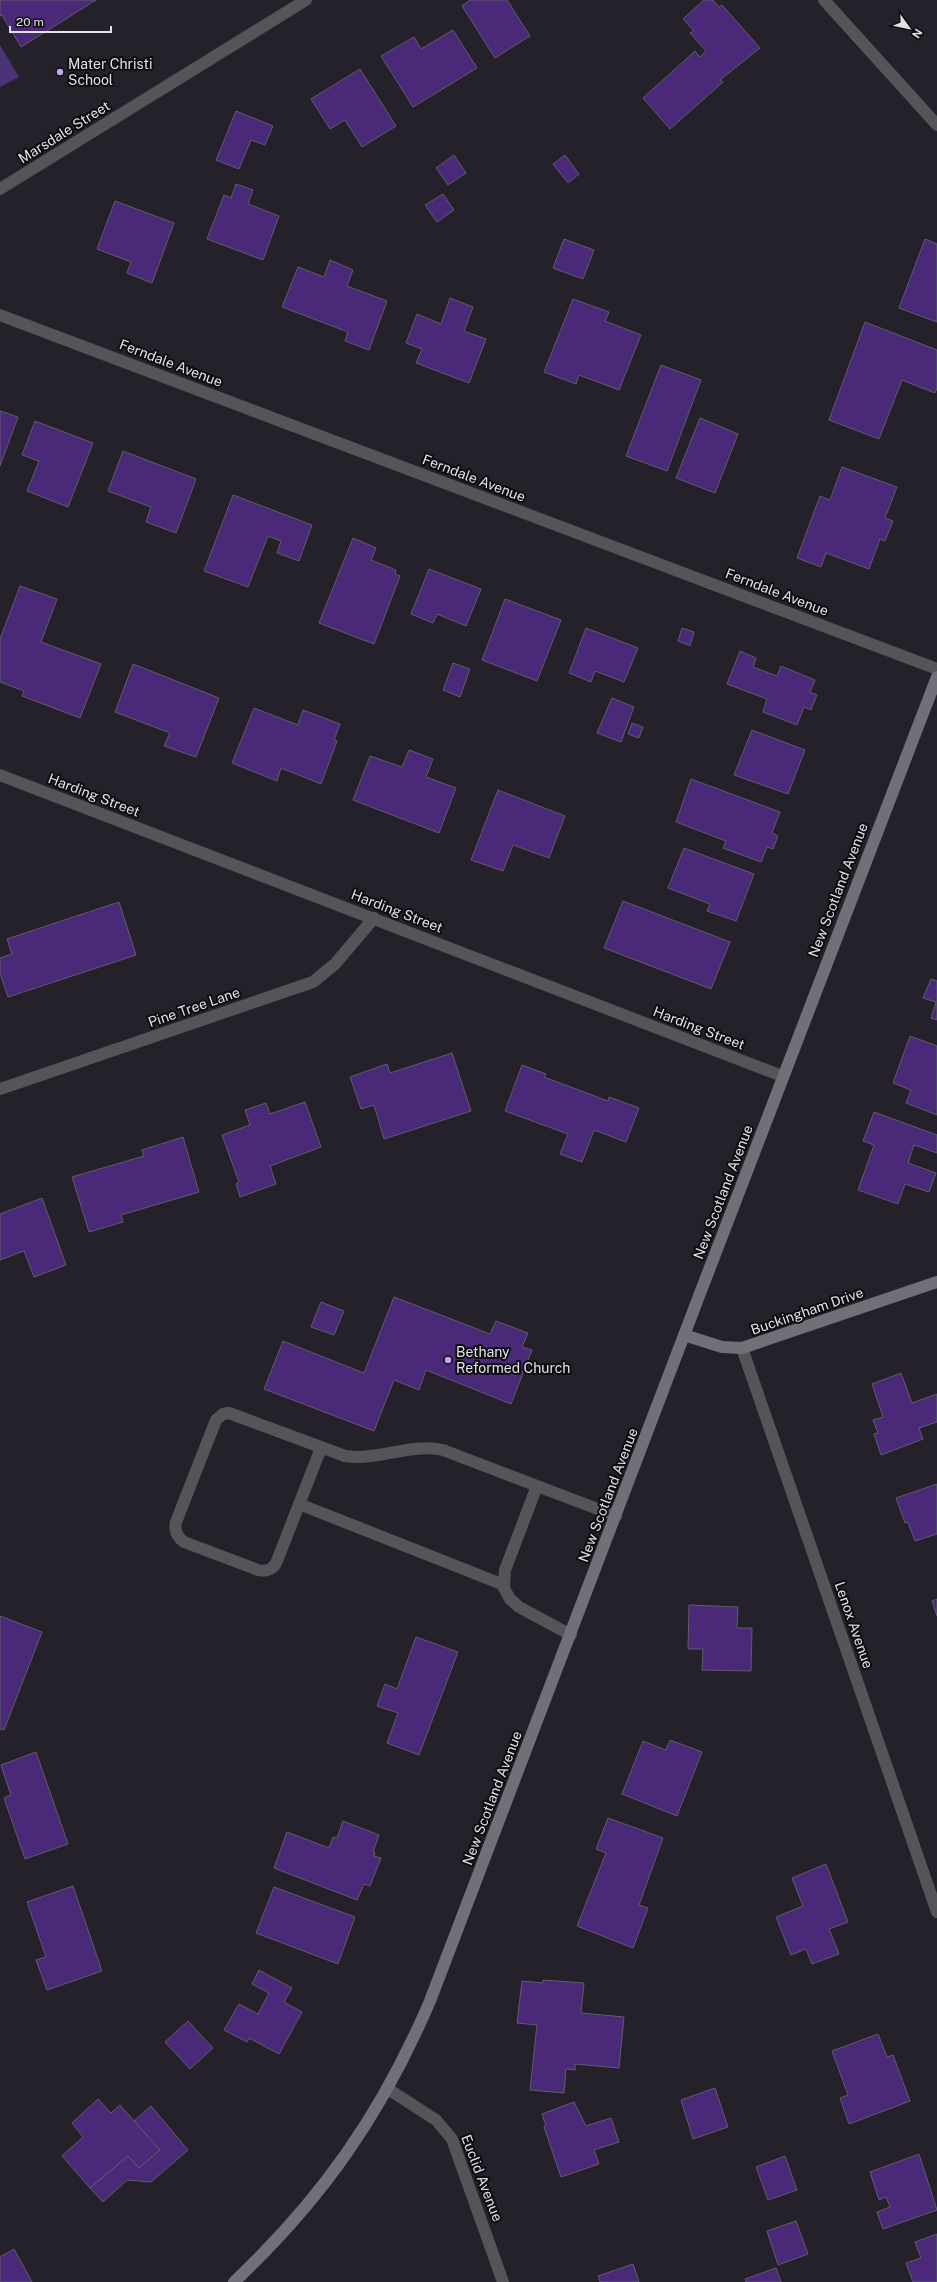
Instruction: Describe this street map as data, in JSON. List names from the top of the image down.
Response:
{
  "streets": {
    "street": [
      "Marsdale Street",
      "Ferndale Avenue",
      "Harding Street",
      "New Scotland Avenue",
      "Pine Tree Lane",
      "Buckingham Drive",
      "Lenox Avenue",
      "Euclid Avenue"
    ]
  },
  "crossings": [
    ["Harding Street", "New Scotland Avenue"],
    ["Harding Street", "Pine Tree Lane"],
    ["New Scotland Avenue", "Buckingham Drive"],
    ["New Scotland Avenue", "Euclid Avenue"],
    ["Buckingham Drive", "Lenox Avenue"]
  ],
  "places": ["Mater Christi School", "Bethany Reformed Church"],
  "scale_bar": "20 m",
  "north": "bottom right"
}
